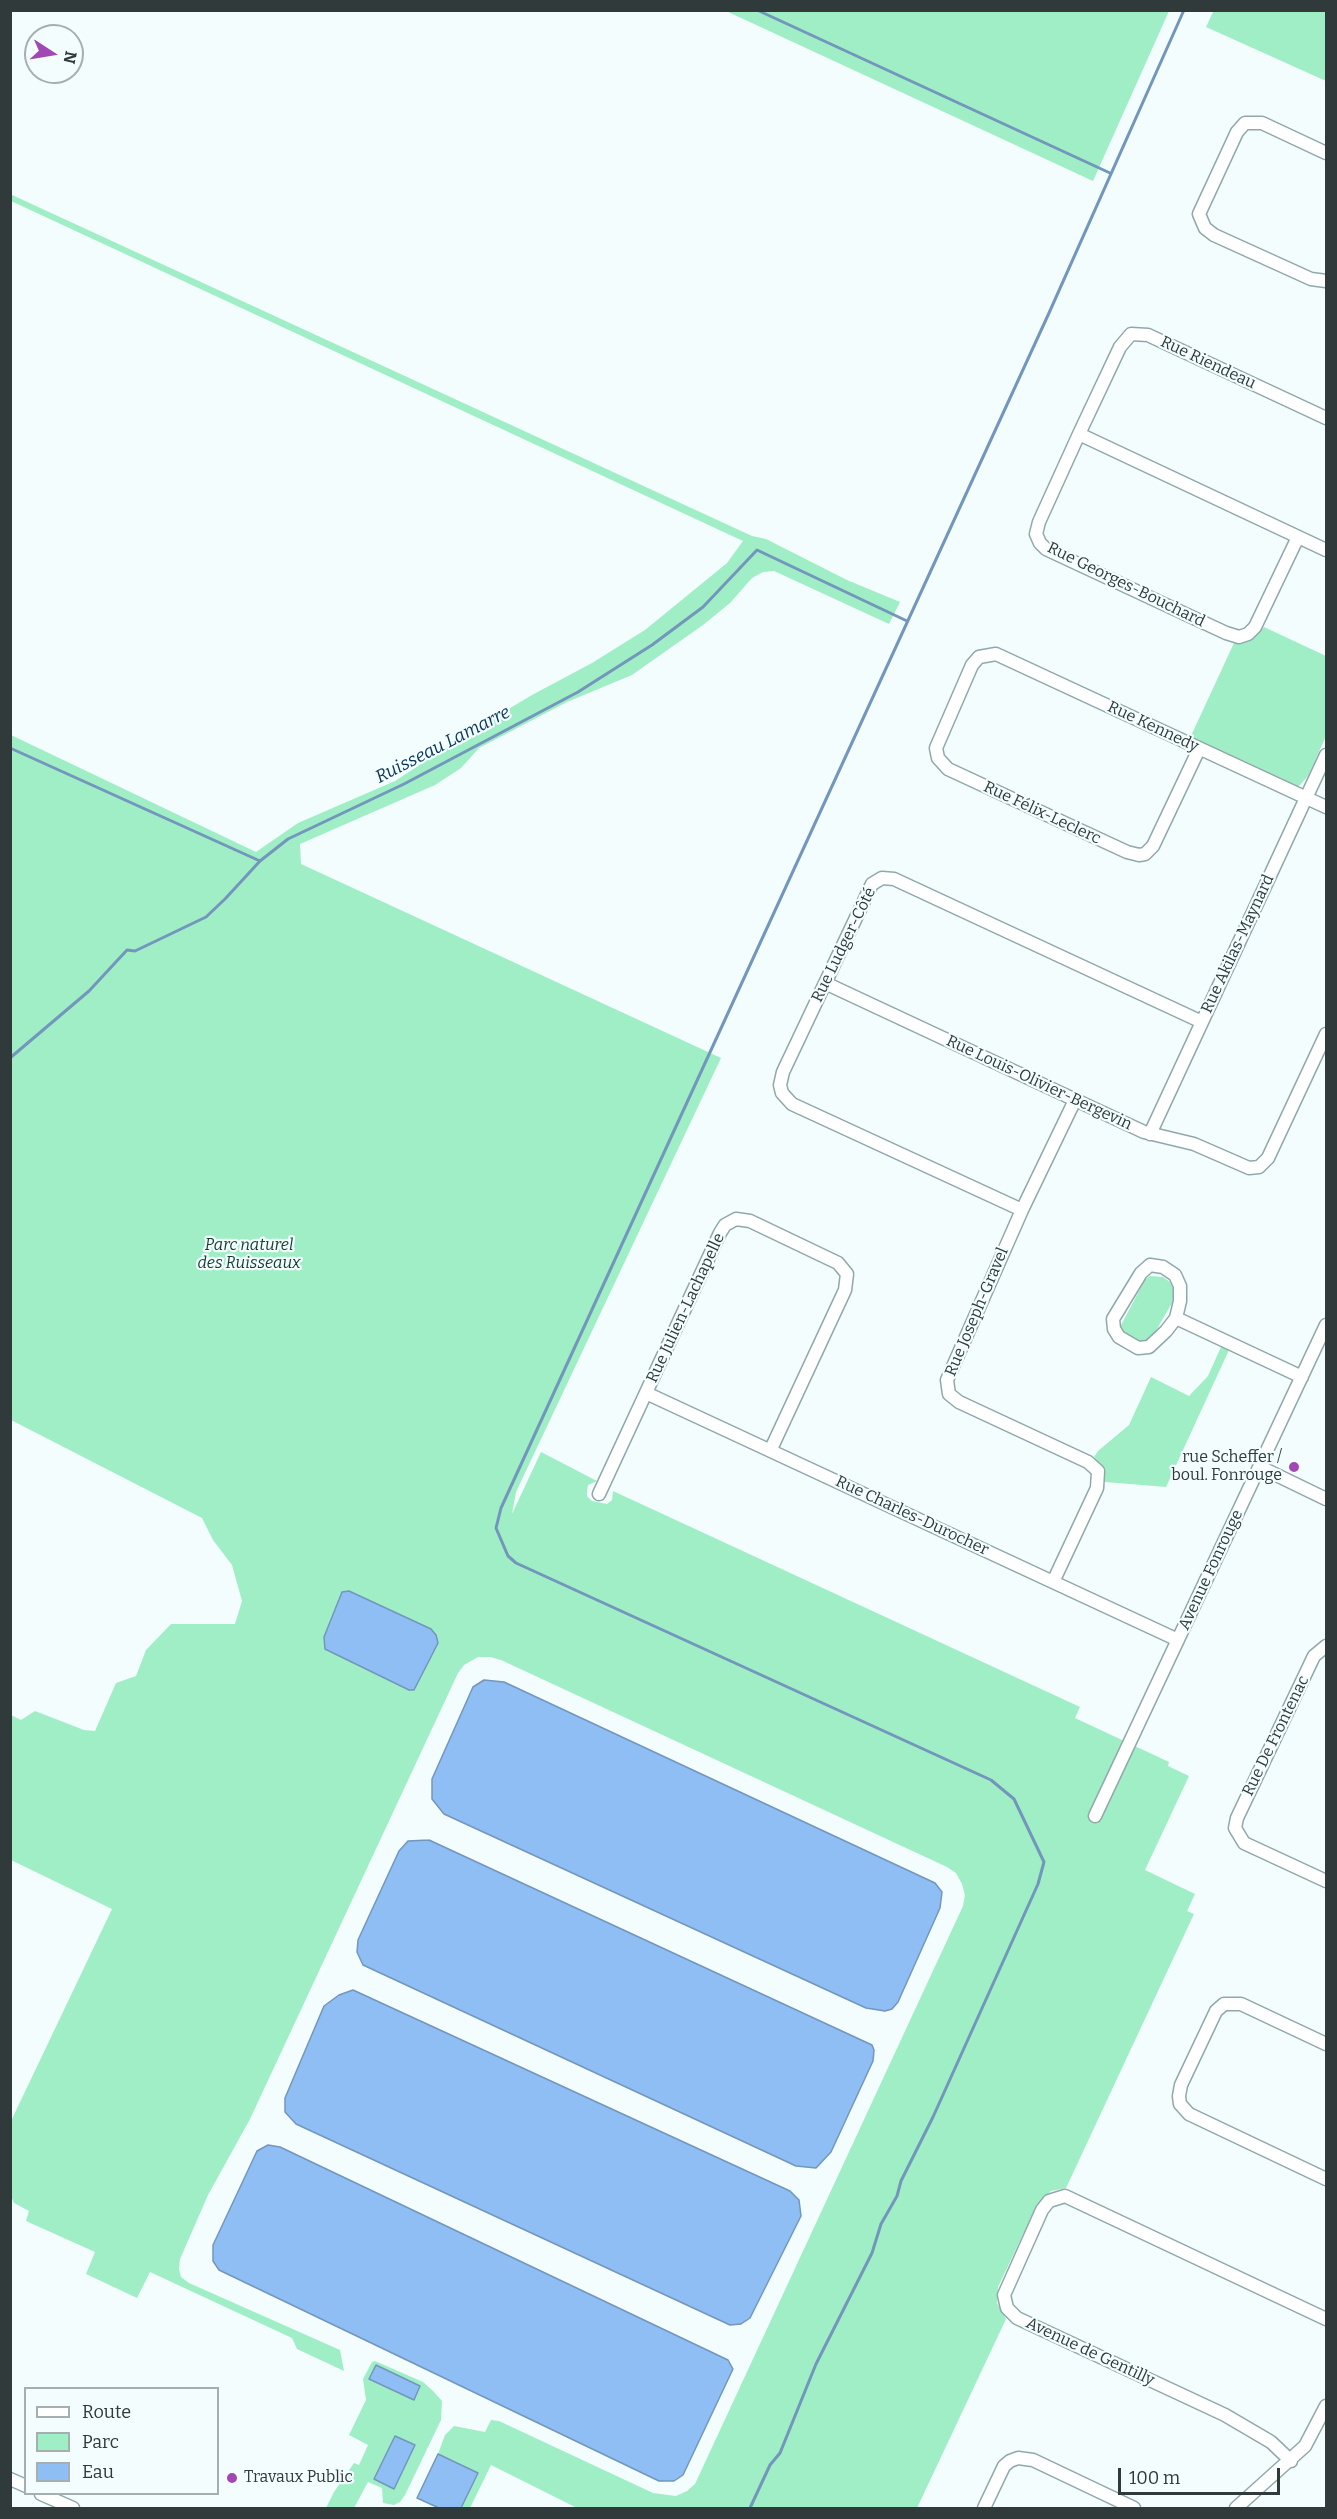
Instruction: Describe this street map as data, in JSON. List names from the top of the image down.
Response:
{
  "streets": {
    "street": [
      "Rue Riendeau",
      "Rue Georges-Bouchard",
      "Rue Kennedy",
      "Rue Félix-Leclerc",
      "Rue Akilas-Maynard",
      "Rue Ludger-Côté",
      "Rue Louis-Olivier-Bergevin",
      "Rue Julien-Lachapelle",
      "Rue Joseph-Gravel",
      "Rue Charles-Durocher",
      "Avenue Fonrouge",
      "Rue De Frontenac",
      "Avenue de Gentilly"
    ]
  },
  "crossings": [
    ["Rue Riendeau", "Rue Georges-Bouchard"],
    ["Rue Kennedy", "Rue Félix-Leclerc"],
    ["Rue Kennedy", "Rue Akilas-Maynard"],
    ["Rue Akilas-Maynard", "Rue Ludger-Côté"],
    ["Rue Akilas-Maynard", "Rue Louis-Olivier-Bergevin"],
    ["Rue Ludger-Côté", "Rue Louis-Olivier-Bergevin"],
    ["Rue Ludger-Côté", "Rue Joseph-Gravel"],
    ["Rue Louis-Olivier-Bergevin", "Rue Joseph-Gravel"],
    ["Rue Julien-Lachapelle", "Rue Charles-Durocher"],
    ["Rue Joseph-Gravel", "Rue Charles-Durocher"],
    ["Rue Charles-Durocher", "Avenue Fonrouge"]
  ],
  "water": ["Ruisseau Lamarre"],
  "parks": ["Parc naturel des Ruisseaux"],
  "places": ["rue Scheffer / boul. Fonrouge", "Travaux Public"],
  "legend": ["Route", "Parc", "Eau"],
  "scale_bar": "100 m",
  "north": "right"
}
